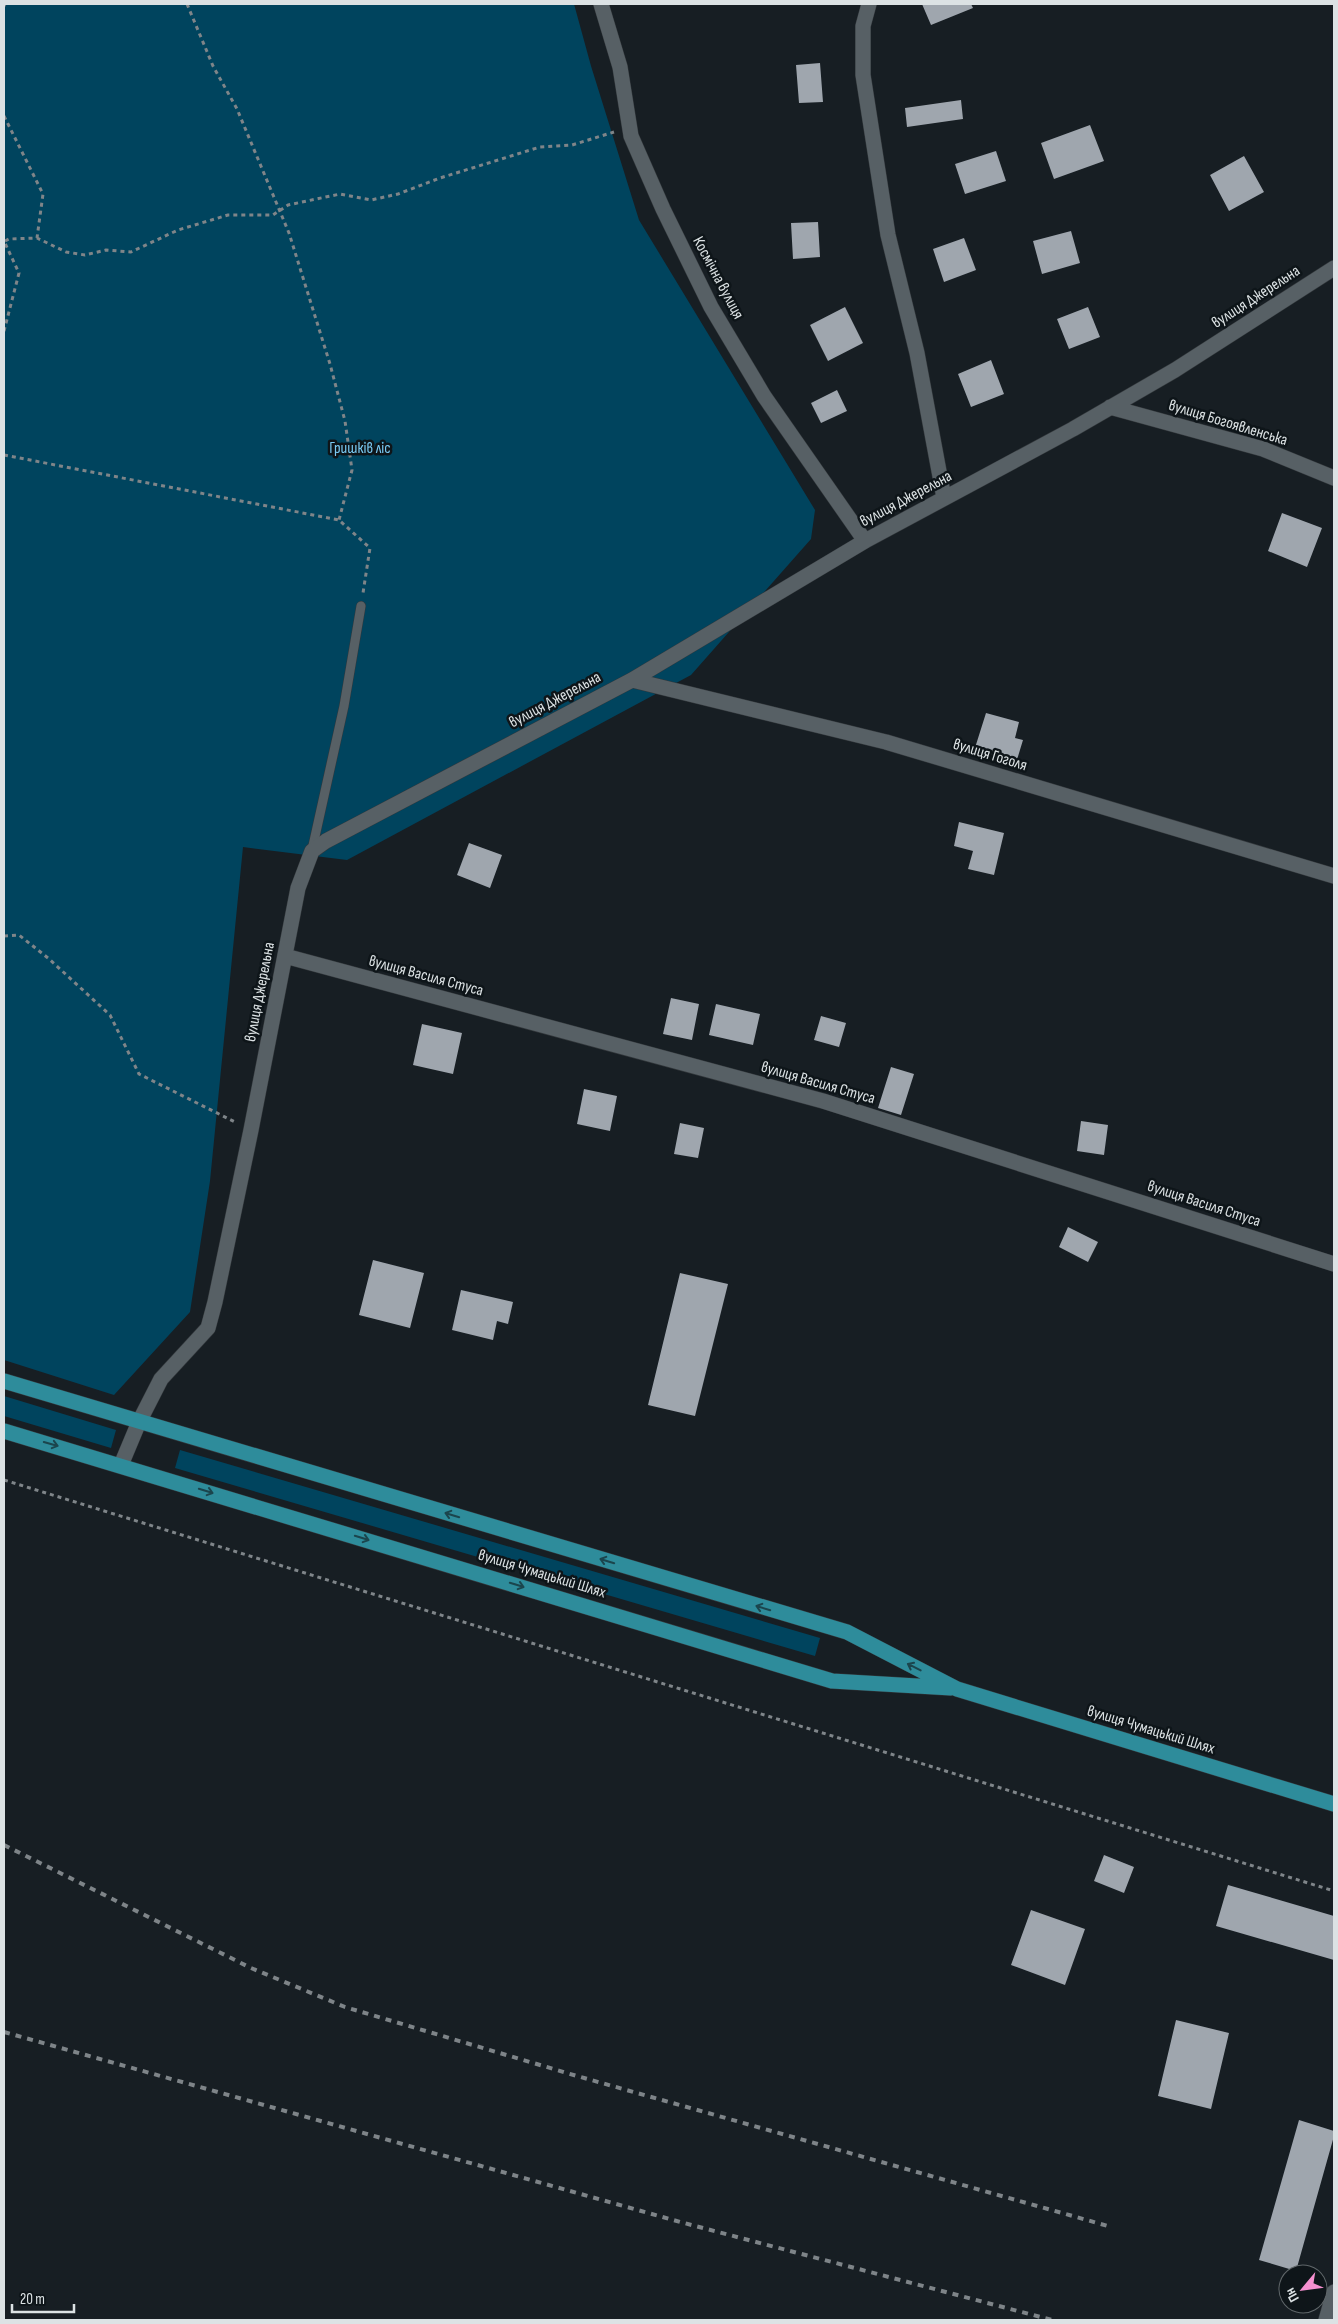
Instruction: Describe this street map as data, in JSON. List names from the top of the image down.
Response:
{
  "streets": {
    "main road": ["вулиця Чумацький Шлях"],
    "street": [
      "Космічна вулиця",
      "вулиця Джерельна",
      "вулиця Богоявленська",
      "вулиця Гоголя",
      "вулиця Василя Стуса"
    ]
  },
  "crossings": [
    ["Космічна вулиця", "вулиця Джерельна"],
    ["вулиця Джерельна", "вулиця Богоявленська"],
    ["вулиця Джерельна", "вулиця Гоголя"],
    ["вулиця Джерельна", "вулиця Василя Стуса"],
    ["вулиця Джерельна", "вулиця Чумацький Шлях"]
  ],
  "parks": ["Гришків ліс"],
  "scale_bar": "20 m",
  "north": "bottom left"
}
